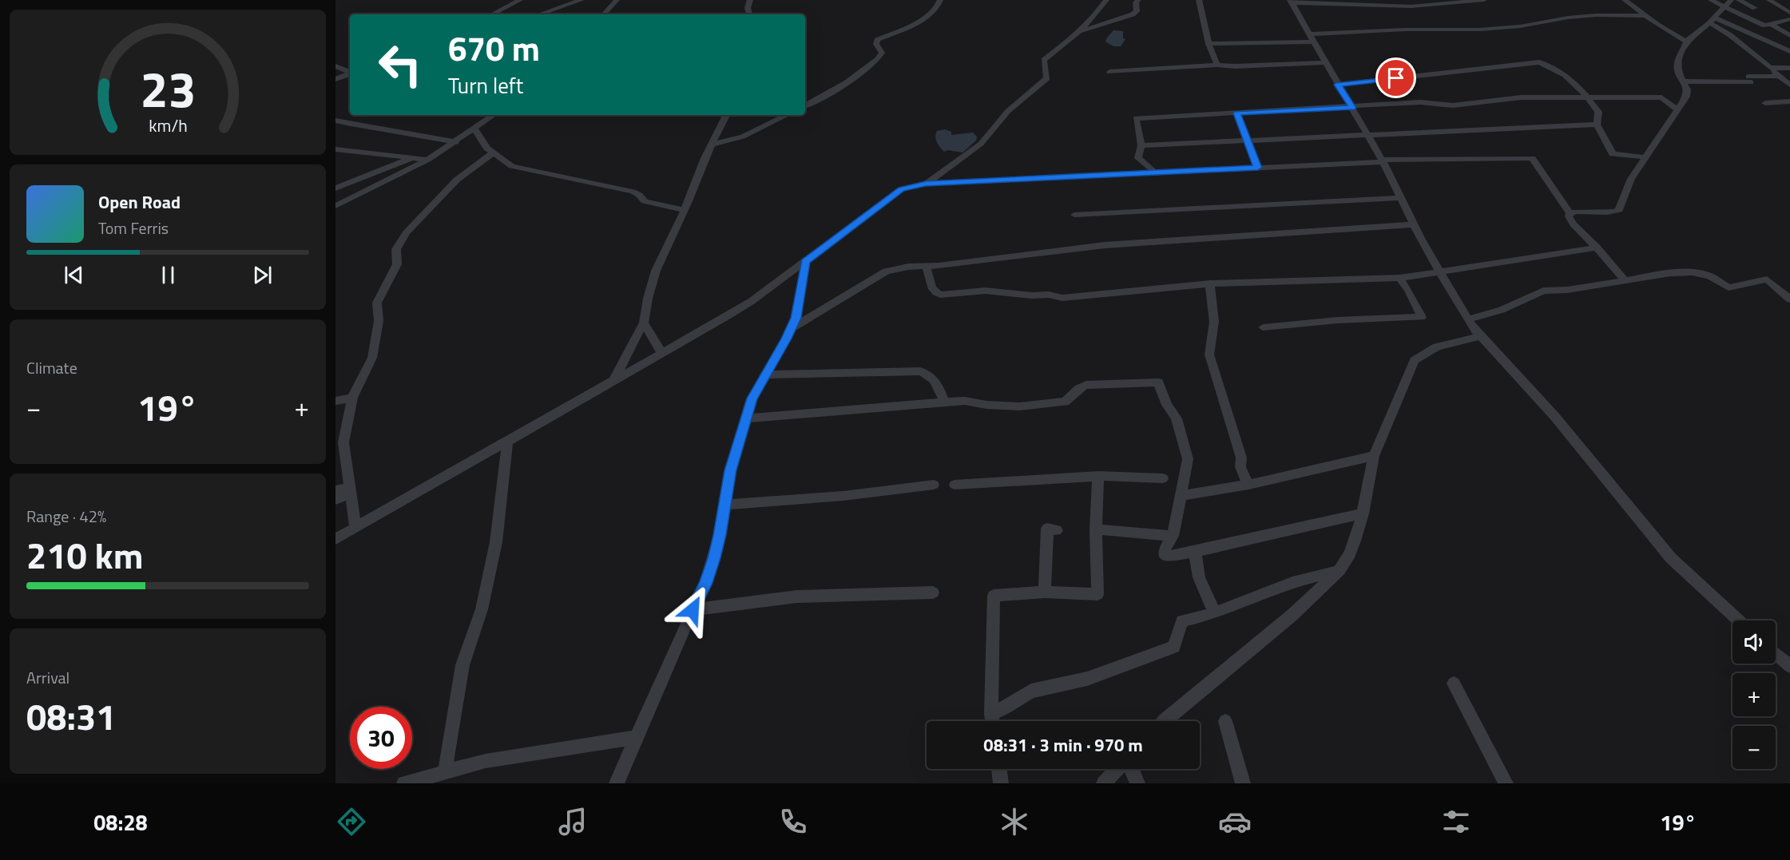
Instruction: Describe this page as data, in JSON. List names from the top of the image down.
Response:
{
  "page": {
    "turn": ["670 m", "Turn left"],
    "song": ["Open Road", "Tom Ferris"],
    "tile": [
      "Climate",
      ["Range · 42%", "210 km"],
      ["Arrival", "08:31"]
    ],
    "heat": ["−", "19°", "+"],
    "map_buttons": ["+", "−"],
    "limit": "30",
    "trip": "08:31 · 3 min · 970 m",
    "tabs": ["08:28", "19°"],
    "gauge": ["23", "km/h"]
  }
}
